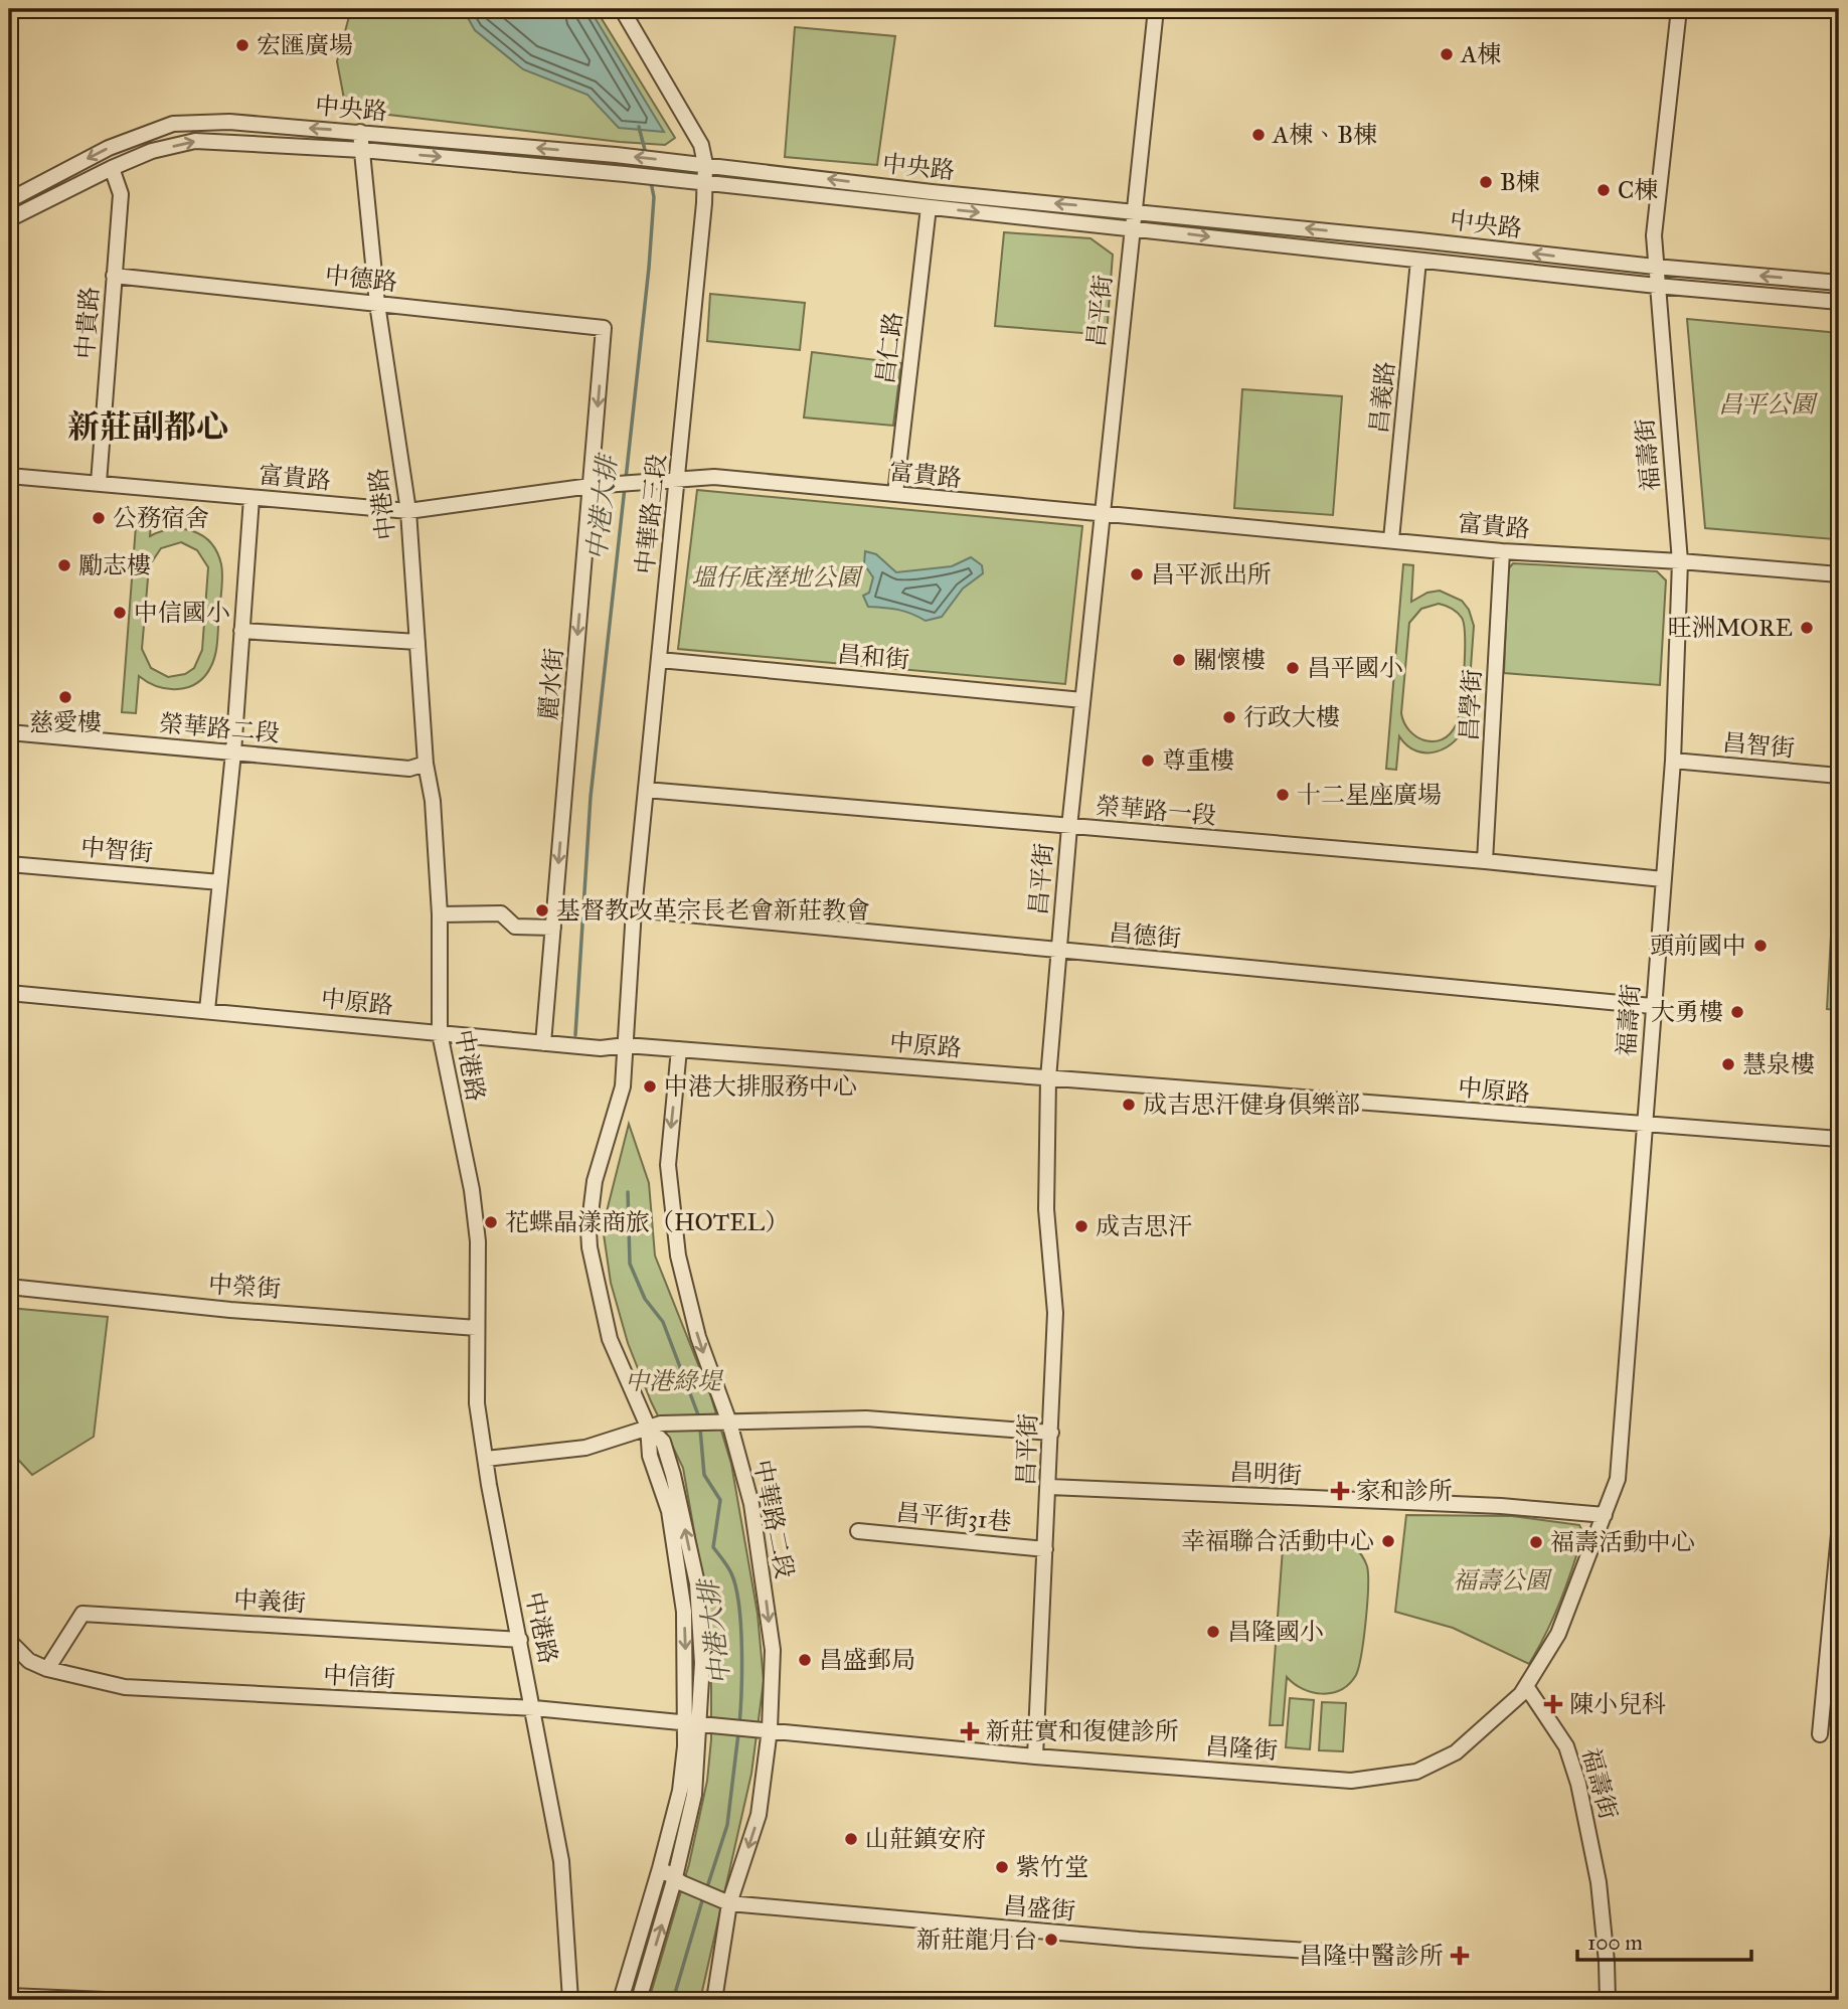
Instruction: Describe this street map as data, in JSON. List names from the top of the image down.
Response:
{
  "streets": {
    "street": [
      "中央路",
      "中德路",
      "昌平街",
      "中貴路",
      "昌仁路",
      "昌義路",
      "福壽街",
      "富貴路",
      "中港路",
      "中華路三段",
      "昌和街",
      "麗水街",
      "昌學街",
      "榮華路二段",
      "昌智街",
      "榮華路一段",
      "中智街",
      "昌德街",
      "中原路",
      "中榮街",
      "昌明街",
      "昌平街31巷",
      "中華路二段",
      "中義街",
      "中信街",
      "昌隆街",
      "昌盛街"
    ]
  },
  "crossings": [
    ["中央路", "昌平街"],
    ["中央路", "中貴路"],
    ["中央路", "昌仁路"],
    ["中央路", "昌義路"],
    ["中央路", "福壽街"],
    ["中央路", "中港路"],
    ["中央路", "中華路三段"],
    ["中德路", "中貴路"],
    ["中德路", "中港路"],
    ["中德路", "麗水街"],
    ["昌平街", "富貴路"],
    ["昌平街", "昌和街"],
    ["昌平街", "榮華路一段"],
    ["昌平街", "昌德街"],
    ["昌平街", "中原路"],
    ["昌平街", "昌明街"],
    ["昌平街", "昌平街31巷"],
    ["昌平街", "昌隆街"],
    ["中貴路", "富貴路"],
    ["昌仁路", "富貴路"],
    ["昌義路", "富貴路"],
    ["福壽街", "富貴路"],
    ["福壽街", "昌智街"],
    ["福壽街", "榮華路一段"],
    ["福壽街", "昌德街"],
    ["福壽街", "中原路"],
    ["福壽街", "昌明街"],
    ["福壽街", "昌隆街"],
    ["富貴路", "中港路"],
    ["富貴路", "中華路三段"],
    ["富貴路", "麗水街"],
    ["富貴路", "昌學街"],
    ["中港路", "榮華路二段"],
    ["中港路", "中原路"],
    ["中港路", "中榮街"],
    ["中港路", "中義街"],
    ["中港路", "中信街"],
    ["中華路三段", "昌和街"],
    ["中華路三段", "榮華路一段"],
    ["中華路三段", "昌德街"],
    ["中華路三段", "中原路"],
    ["麗水街", "中原路"],
    ["昌學街", "榮華路一段"],
    ["中原路", "中華路二段"],
    ["中華路二段", "中信街"],
    ["中華路二段", "昌隆街"],
    ["中華路二段", "昌盛街"],
    ["中義街", "中信街"],
    ["中信街", "昌隆街"]
  ],
  "one_way": ["麗水街"],
  "districts": ["新莊副都心"],
  "water": ["中港大排"],
  "parks": [
    "昌平公園",
    "塭仔底溼地公園",
    "中港綠堤",
    "福壽公園"
  ],
  "places": {
    "other": [
      "宏匯廣場",
      "A棟",
      "A棟、B棟",
      "B棟",
      "C棟",
      "公務宿舍",
      "勵志樓",
      "昌平派出所",
      "中信國小",
      "旺洲MORE",
      "關懷樓",
      "昌平國小",
      "慈愛樓",
      "行政大樓",
      "尊重樓",
      "十二星座廣場",
      "基督教改革宗長老會新莊教會",
      "頭前國中",
      "大勇樓",
      "慧泉樓",
      "中港大排服務中心",
      "成吉思汗健身俱樂部",
      "花蝶晶漾商旅（HOTEL）",
      "成吉思汗",
      "幸福聯合活動中心",
      "福壽活動中心",
      "昌隆國小",
      "昌盛郵局",
      "山莊鎮安府",
      "紫竹堂",
      "新莊龍月台"
    ],
    "health": [
      "家和診所",
      "陳小兒科",
      "新莊實和復健診所",
      "昌隆中醫診所"
    ]
  },
  "scale_bar": "100 m"
}
